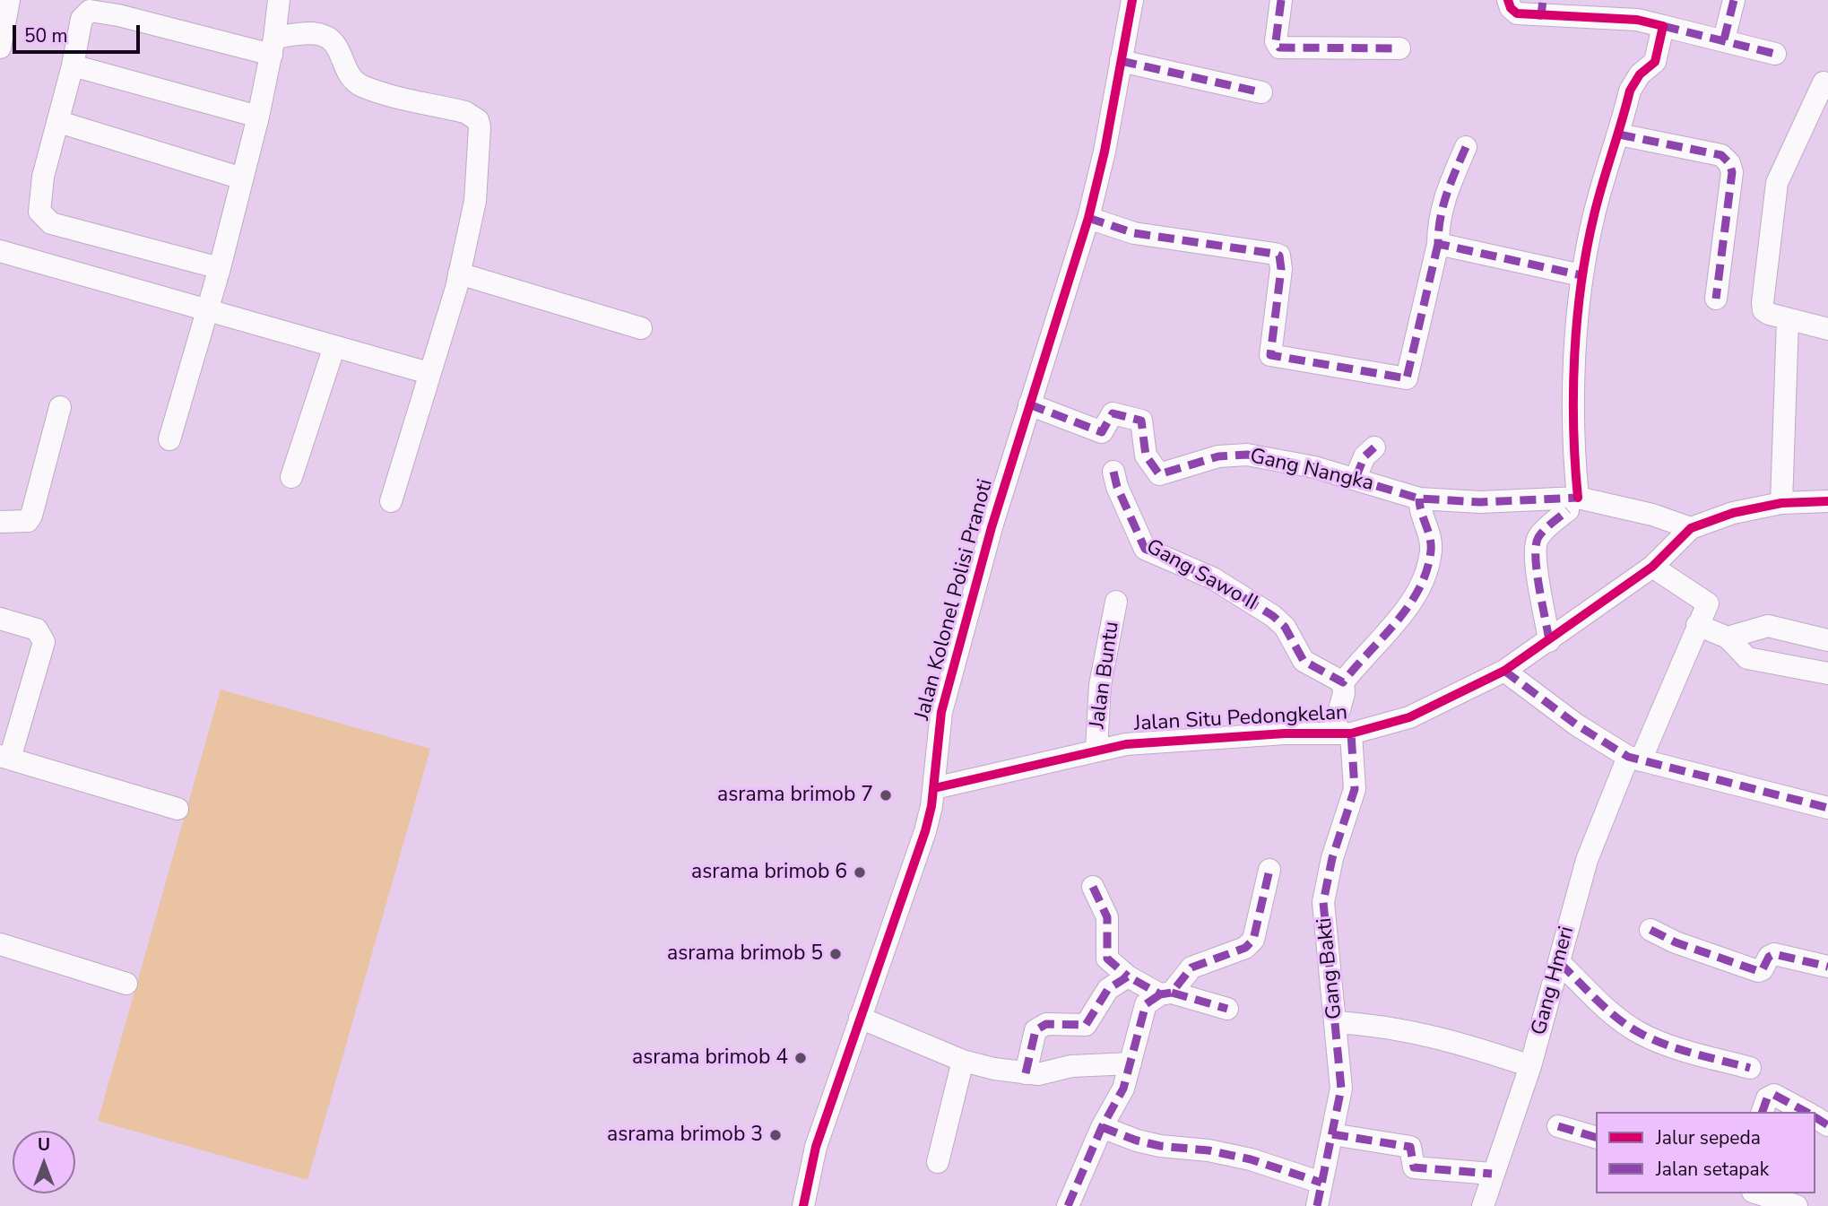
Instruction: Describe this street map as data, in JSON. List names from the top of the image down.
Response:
{
  "streets": {
    "street": [
      "Gang Nangka",
      "Gang Sawo II",
      "Jalan Kolonel Polisi Pranoti",
      "Jalan Buntu",
      "Jalan Situ Pedongkelan",
      "Gang Bakti",
      "Gang Hmeri"
    ]
  },
  "crossings": [
    ["Gang Nangka", "Jalan Kolonel Polisi Pranoti"],
    ["Gang Nangka", "Jalan Situ Pedongkelan"],
    ["Gang Sawo II", "Gang Bakti"],
    ["Jalan Kolonel Polisi Pranoti", "Jalan Situ Pedongkelan"],
    ["Jalan Buntu", "Jalan Situ Pedongkelan"],
    ["Jalan Situ Pedongkelan", "Gang Bakti"],
    ["Jalan Situ Pedongkelan", "Gang Hmeri"]
  ],
  "places": [
    "asrama brimob 7",
    "asrama brimob 6",
    "asrama brimob 5",
    "asrama brimob 4",
    "asrama brimob 3"
  ],
  "legend": ["Jalur sepeda", "Jalan setapak"],
  "scale_bar": "50 m",
  "north": "top"
}
